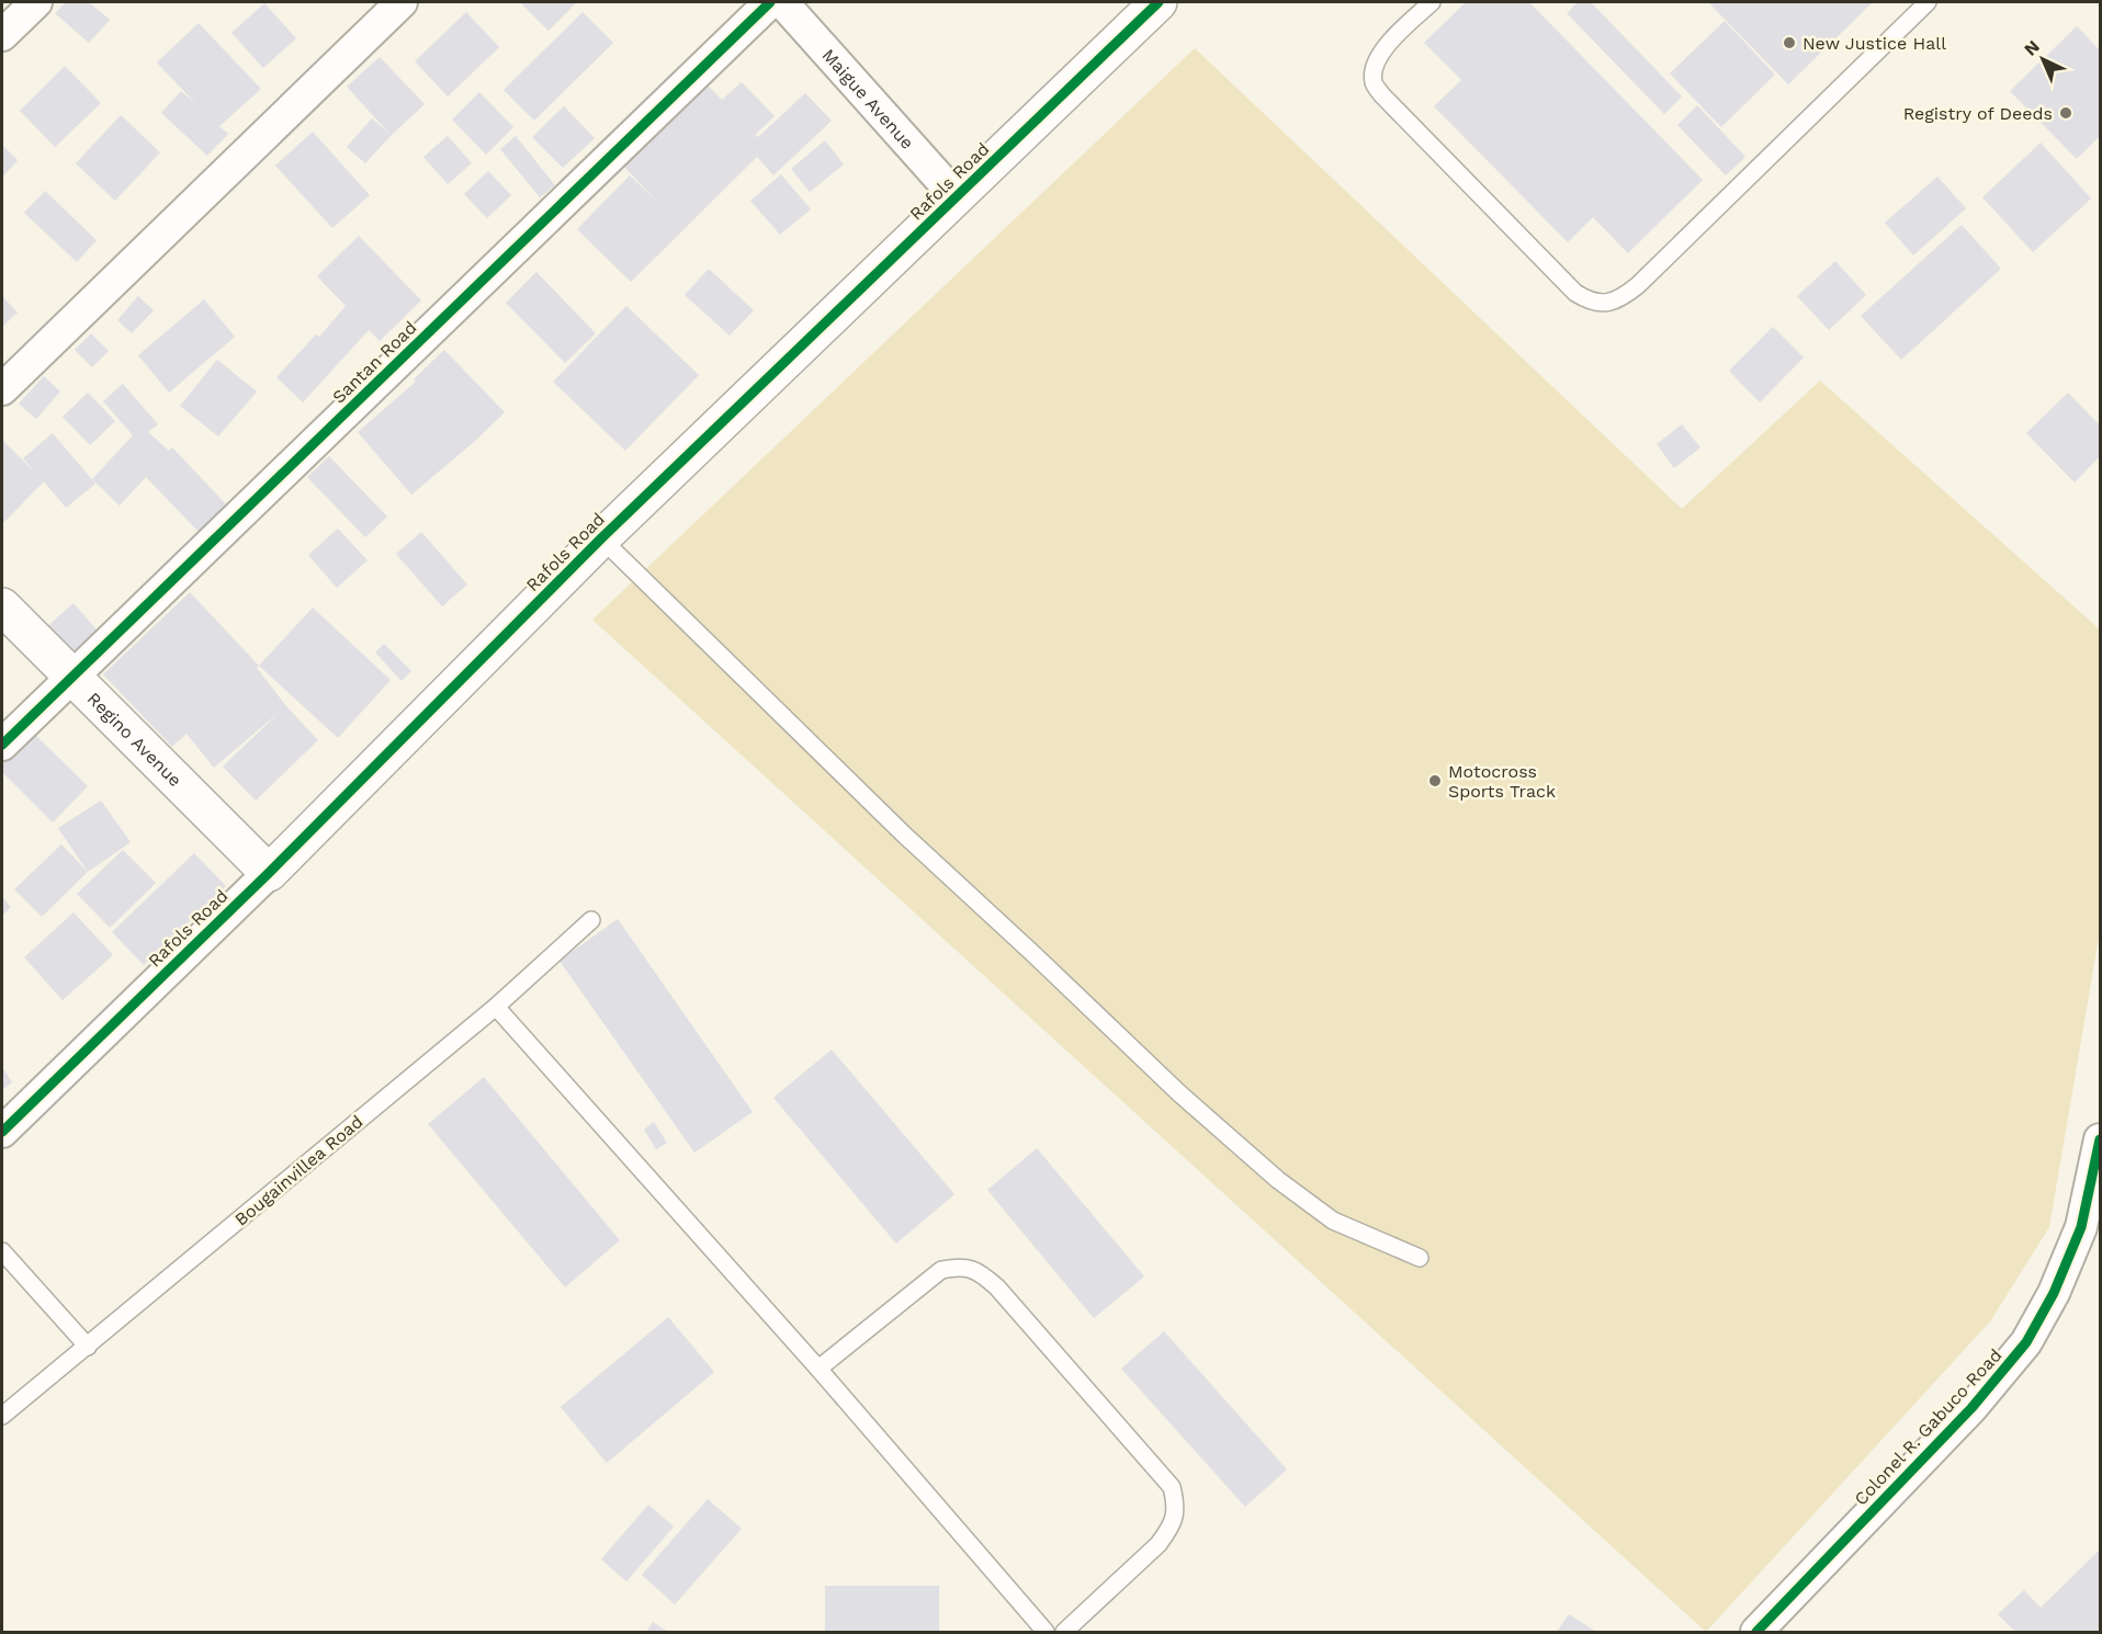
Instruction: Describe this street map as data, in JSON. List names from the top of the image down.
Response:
{
  "streets": {
    "street": [
      "Maigue Avenue",
      "Rafols Road",
      "Santan Road",
      "Regino Avenue",
      "Colonel R. Gabuco Road"
    ],
    "lane": ["Bougainvillea Road"]
  },
  "crossings": [
    ["Maigue Avenue", "Rafols Road"],
    ["Rafols Road", "Regino Avenue"],
    ["Santan Road", "Regino Avenue"]
  ],
  "places": ["New Justice Hall", "Registry of Deeds", "Motocross Sports Track"],
  "north": "top left"
}
